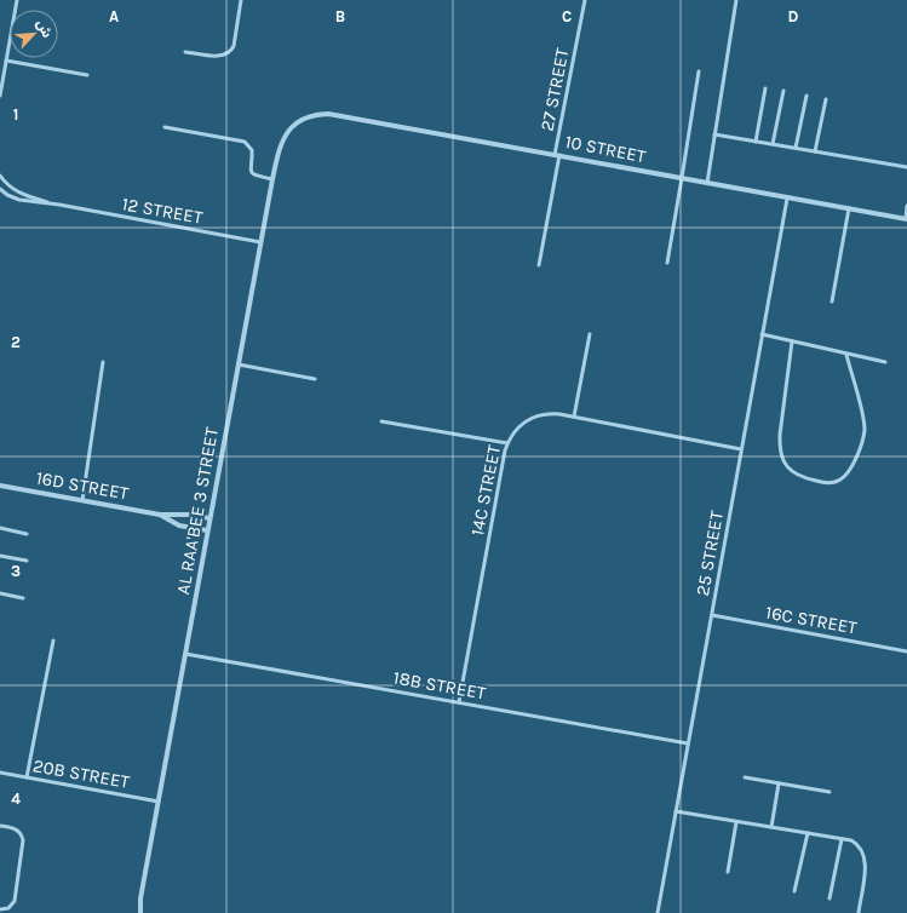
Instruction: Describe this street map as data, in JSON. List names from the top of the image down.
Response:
{
  "streets": {
    "street": ["10 STREET", "16D STREET", "AL RAA'BEE 3 STREET"],
    "lane": [
      "27 STREET",
      "12 STREET",
      "14C STREET",
      "25 STREET",
      "16C STREET",
      "18B STREET",
      "20B STREET"
    ]
  },
  "crossings": [
    ["27 STREET", "10 STREET"],
    ["10 STREET", "AL RAA'BEE 3 STREET"],
    ["10 STREET", "25 STREET"],
    ["12 STREET", "AL RAA'BEE 3 STREET"],
    ["16D STREET", "AL RAA'BEE 3 STREET"],
    ["14C STREET", "25 STREET"],
    ["14C STREET", "18B STREET"],
    ["AL RAA'BEE 3 STREET", "18B STREET"],
    ["AL RAA'BEE 3 STREET", "20B STREET"],
    ["25 STREET", "16C STREET"],
    ["25 STREET", "18B STREET"]
  ],
  "north": "top right",
  "grid": {
    "columns": [
      "A",
      "B",
      "C",
      "D"
    ],
    "rows": [
      "1",
      "2",
      "3",
      "4"
    ]
  }
}
